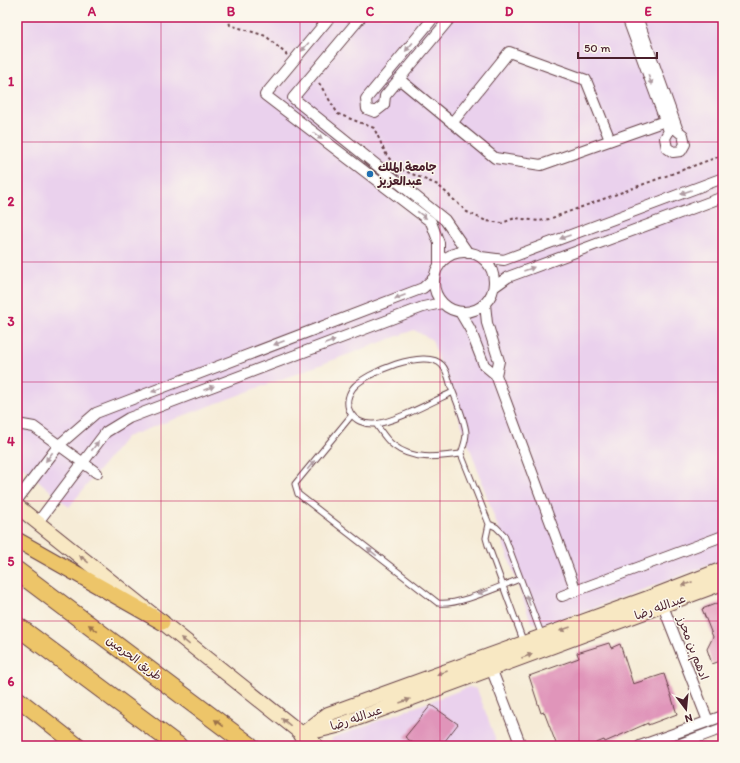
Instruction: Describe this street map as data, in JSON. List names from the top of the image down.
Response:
{
  "streets": {
    "highway": ["طريق الحرمين"],
    "street": ["عبدالله رضا", "ادهم بن محرز"]
  },
  "crossings": [
    ["عبدالله رضا", "ادهم بن محرز"]
  ],
  "places": ["جامعة الملك عبدالعزيز"],
  "scale_bar": "50 m",
  "north": "bottom",
  "grid": {
    "columns": [
      "A",
      "B",
      "C",
      "D",
      "E"
    ],
    "rows": [
      "1",
      "2",
      "3",
      "4",
      "5",
      "6"
    ]
  }
}
